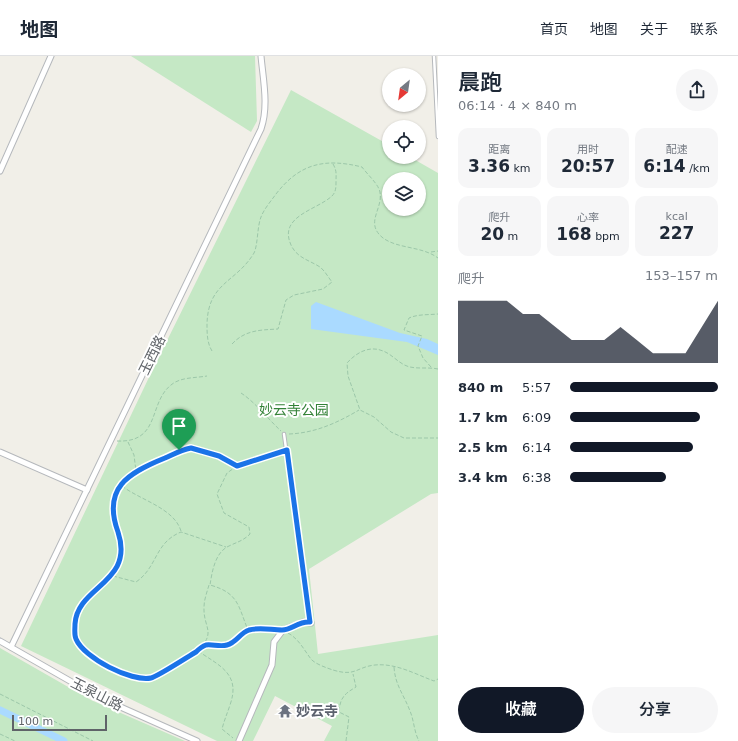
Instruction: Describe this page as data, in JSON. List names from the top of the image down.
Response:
{
  "streets": {
    "street": ["玉西路", "玉泉山路"]
  },
  "crossings": [
    ["玉西路", "玉泉山路"]
  ],
  "parks": ["妙云寺公园"],
  "places": {
    "temple": ["妙云寺"]
  },
  "scale_bar": "100 m",
  "north": "bottom left",
  "page": {
    "header": "地图",
    "nav": [
      "首页",
      "地图",
      "关于",
      "联系"
    ],
    "heading": ["晨跑", "06:14 · 4 × 840 m"],
    "stats": [
      ["距离", "3.36 km"],
      ["用时", "20:57"],
      ["配速", "6:14 /km"],
      ["爬升", "20 m"],
      ["心率", "168 bpm"],
      ["kcal", "227"]
    ],
    "chart": ["爬升", "153–157 m"],
    "list": [
      {
        "name": "840 m",
        "note": "5:57"
      },
      {
        "name": "1.7 km",
        "note": "6:09"
      },
      {
        "name": "2.5 km",
        "note": "6:14"
      },
      {
        "name": "3.4 km",
        "note": "6:38"
      }
    ],
    "buttons": ["收藏", "分享"],
    "scale": "100 m"
  }
}
